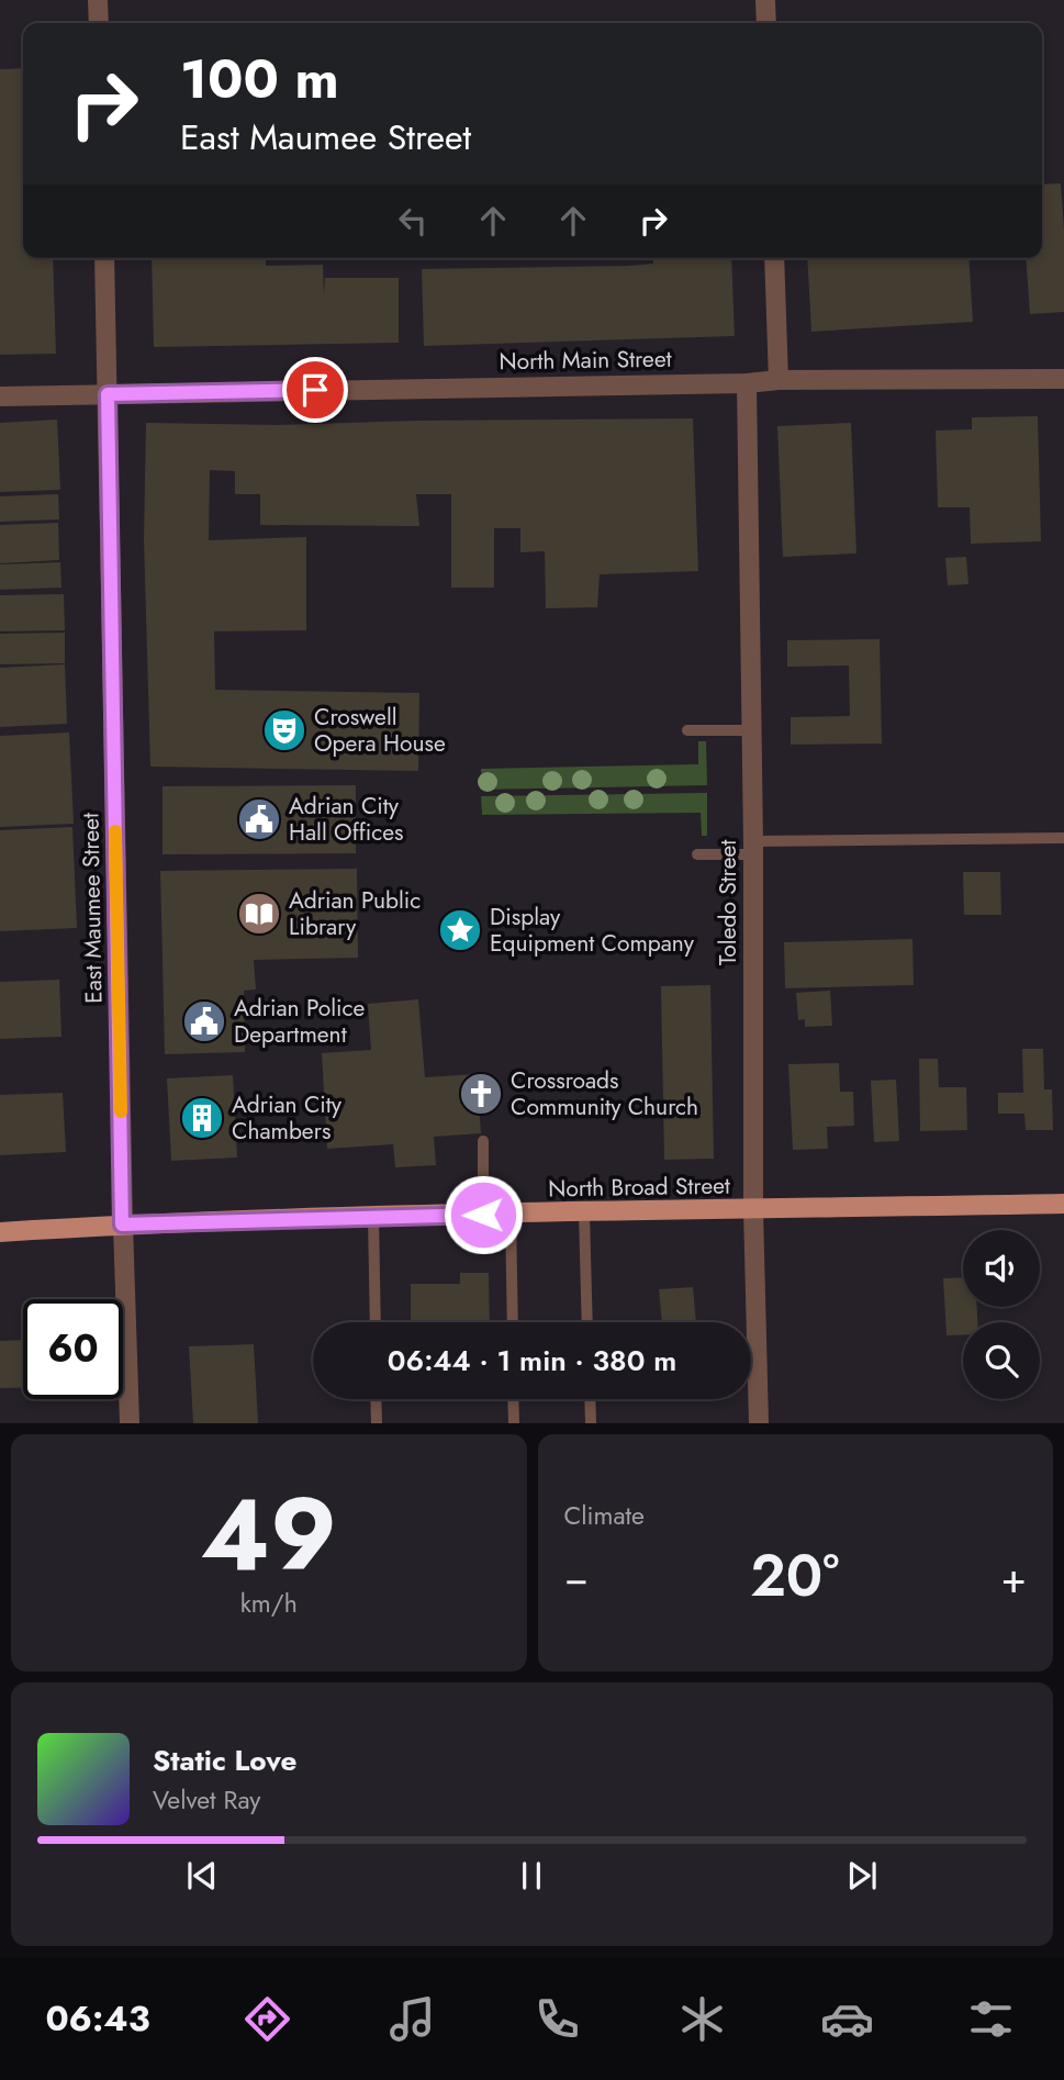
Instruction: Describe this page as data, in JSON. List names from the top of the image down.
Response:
{
  "streets": {
    "main road": ["North Broad Street"],
    "street": ["North Main Street", "Toledo Street", "East Maumee Street"]
  },
  "crossings": [
    ["North Main Street", "Toledo Street"],
    ["North Main Street", "East Maumee Street"],
    ["Toledo Street", "North Broad Street"],
    ["East Maumee Street", "North Broad Street"]
  ],
  "places": {
    "theatre": ["Croswell Opera House"],
    "public building": ["Adrian City Hall Offices", "Adrian Police Department"],
    "library": ["Adrian Public Library"],
    "place": ["Display Equipment Company"],
    "church": ["Crossroads Community Church"],
    "building": ["Adrian City Chambers"]
  },
  "page": {
    "turn": ["100 m", "East Maumee Street"],
    "limit": "60",
    "trip": "06:44 · 1 min · 380 m",
    "tile": [
      ["49", "km/h"],
      "Climate"
    ],
    "heat": ["−", "20°", "+"],
    "song": ["Static Love", "Velvet Ray"],
    "tabs": "06:43"
  }
}
